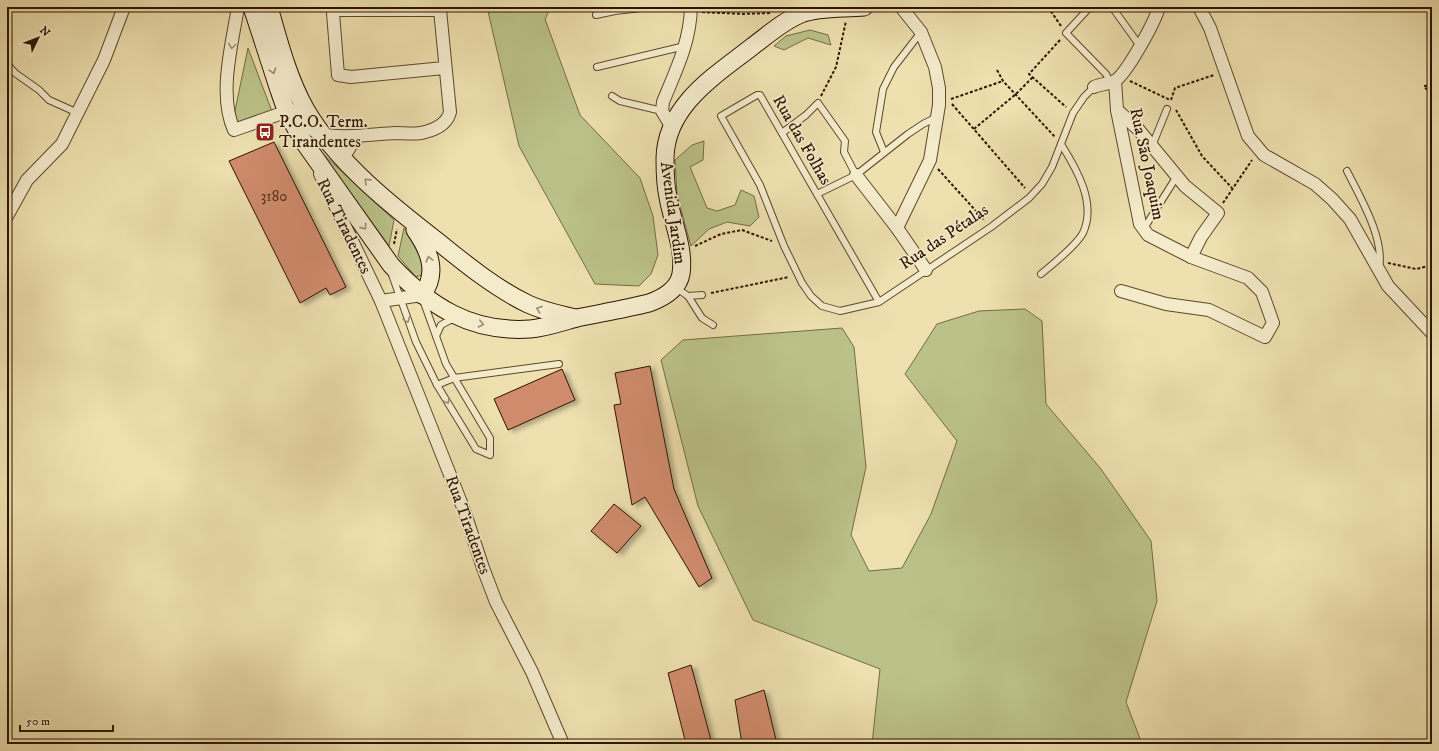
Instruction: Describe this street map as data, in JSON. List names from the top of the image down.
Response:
{
  "streets": {
    "street": [
      "Rua São Joaquim",
      "Avenida Jardim",
      "Rua Tiradentes",
      "Rua das Pétalas"
    ],
    "lane": ["Rua das Folhas"]
  },
  "crossings": [
    ["Rua das Folhas", "Rua das Pétalas"],
    ["Rua São Joaquim", "Rua das Pétalas"],
    ["Avenida Jardim", "Rua Tiradentes"]
  ],
  "places": {
    "bus stop": ["P.C.O. Term. Tirandentes"]
  },
  "house_numbers": ["3180"],
  "scale_bar": "50 m",
  "north": "top right"
}
